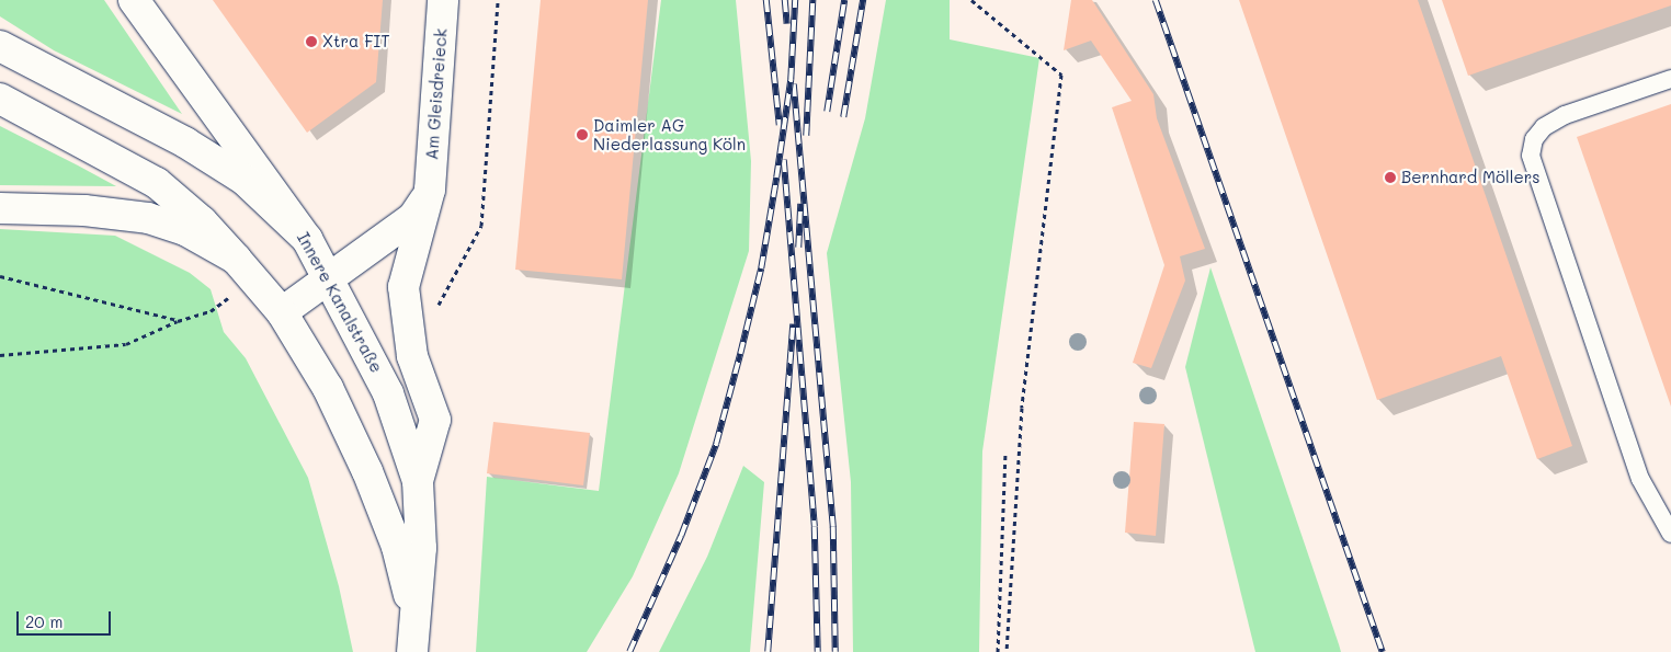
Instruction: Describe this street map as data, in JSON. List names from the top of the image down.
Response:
{
  "streets": {
    "main road": ["Am Gleisdreieck", "Innere Kanalstraße"]
  },
  "crossings": [
    ["Am Gleisdreieck", "Innere Kanalstraße"]
  ],
  "places": ["Xtra FIT", "Daimler AG Niederlassung Köln", "Bernhard Möllers"],
  "scale_bar": "20 m"
}
